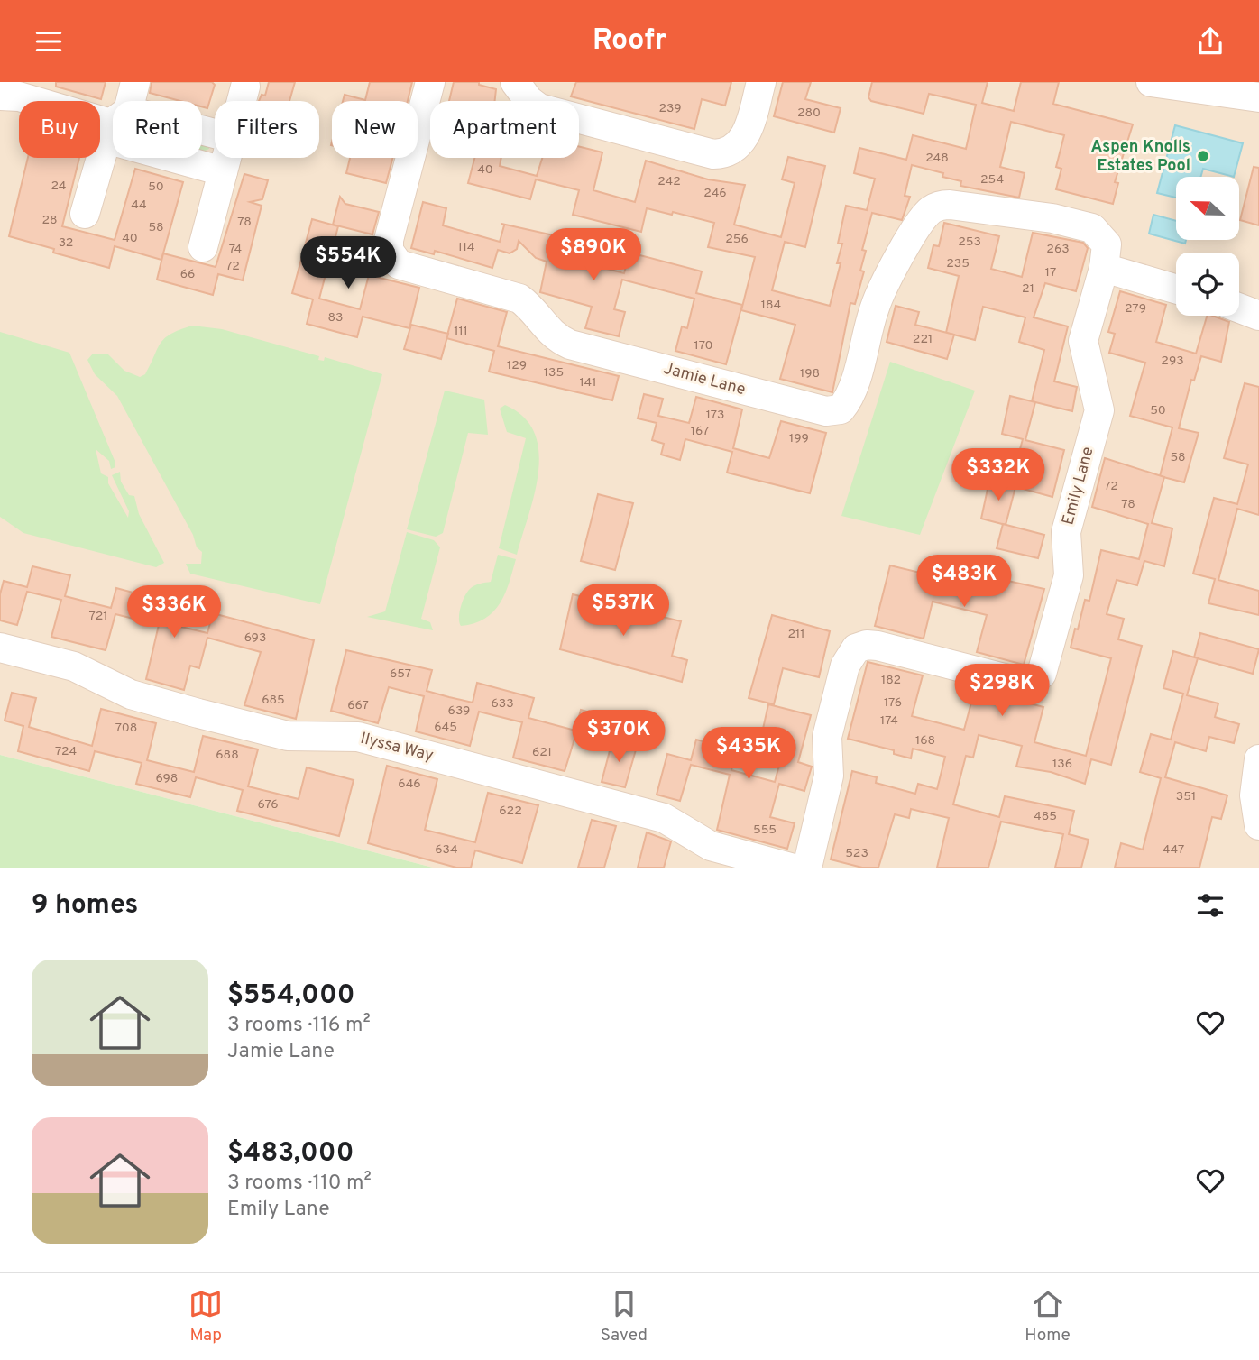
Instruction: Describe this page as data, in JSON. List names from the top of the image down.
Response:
{
  "streets": {
    "street": ["Jamie Lane", "Emily Lane", "Ilyssa Way"]
  },
  "crossings": [
    ["Jamie Lane", "Emily Lane"]
  ],
  "places": ["Aspen Knolls Estates Pool"],
  "house_numbers": [
    "239",
    "280",
    "248",
    "40",
    "254",
    "242",
    "24",
    "50",
    "246",
    "44",
    "28",
    "78",
    "58",
    "40",
    "256",
    "253",
    "32",
    "114",
    "74",
    "263",
    "235",
    "72",
    "17",
    "66",
    "21",
    "184",
    "279",
    "83",
    "111",
    "221",
    "170",
    "293",
    "129",
    "135",
    "198",
    "141",
    "50",
    "173",
    "167",
    "199",
    "58",
    "72",
    "78",
    "721",
    "211",
    "693",
    "657",
    "182",
    "685",
    "176",
    "633",
    "667",
    "639",
    "174",
    "645",
    "708",
    "168",
    "724",
    "621",
    "688",
    "136",
    "698",
    "646",
    "351",
    "676",
    "622",
    "485",
    "555",
    "634",
    "447",
    "523"
  ],
  "north": "left",
  "page": {
    "header": "Roofr",
    "chip": [
      "Buy",
      "Rent",
      "Filters",
      "New",
      "Apartment"
    ],
    "price": [
      "$890K",
      "$554K",
      "$332K",
      "$483K",
      "$537K",
      "$336K",
      "$298K",
      "$370K",
      "$435K"
    ],
    "heading": "9 homes",
    "list": [
      {
        "name": "$554,000",
        "note": "3 rooms · 116 m² · Jamie Lane"
      },
      {
        "name": "$483,000",
        "note": "3 rooms · 110 m² · Emily Lane"
      }
    ],
    "tabs": ["Map", "Saved", "Home"]
  }
}
